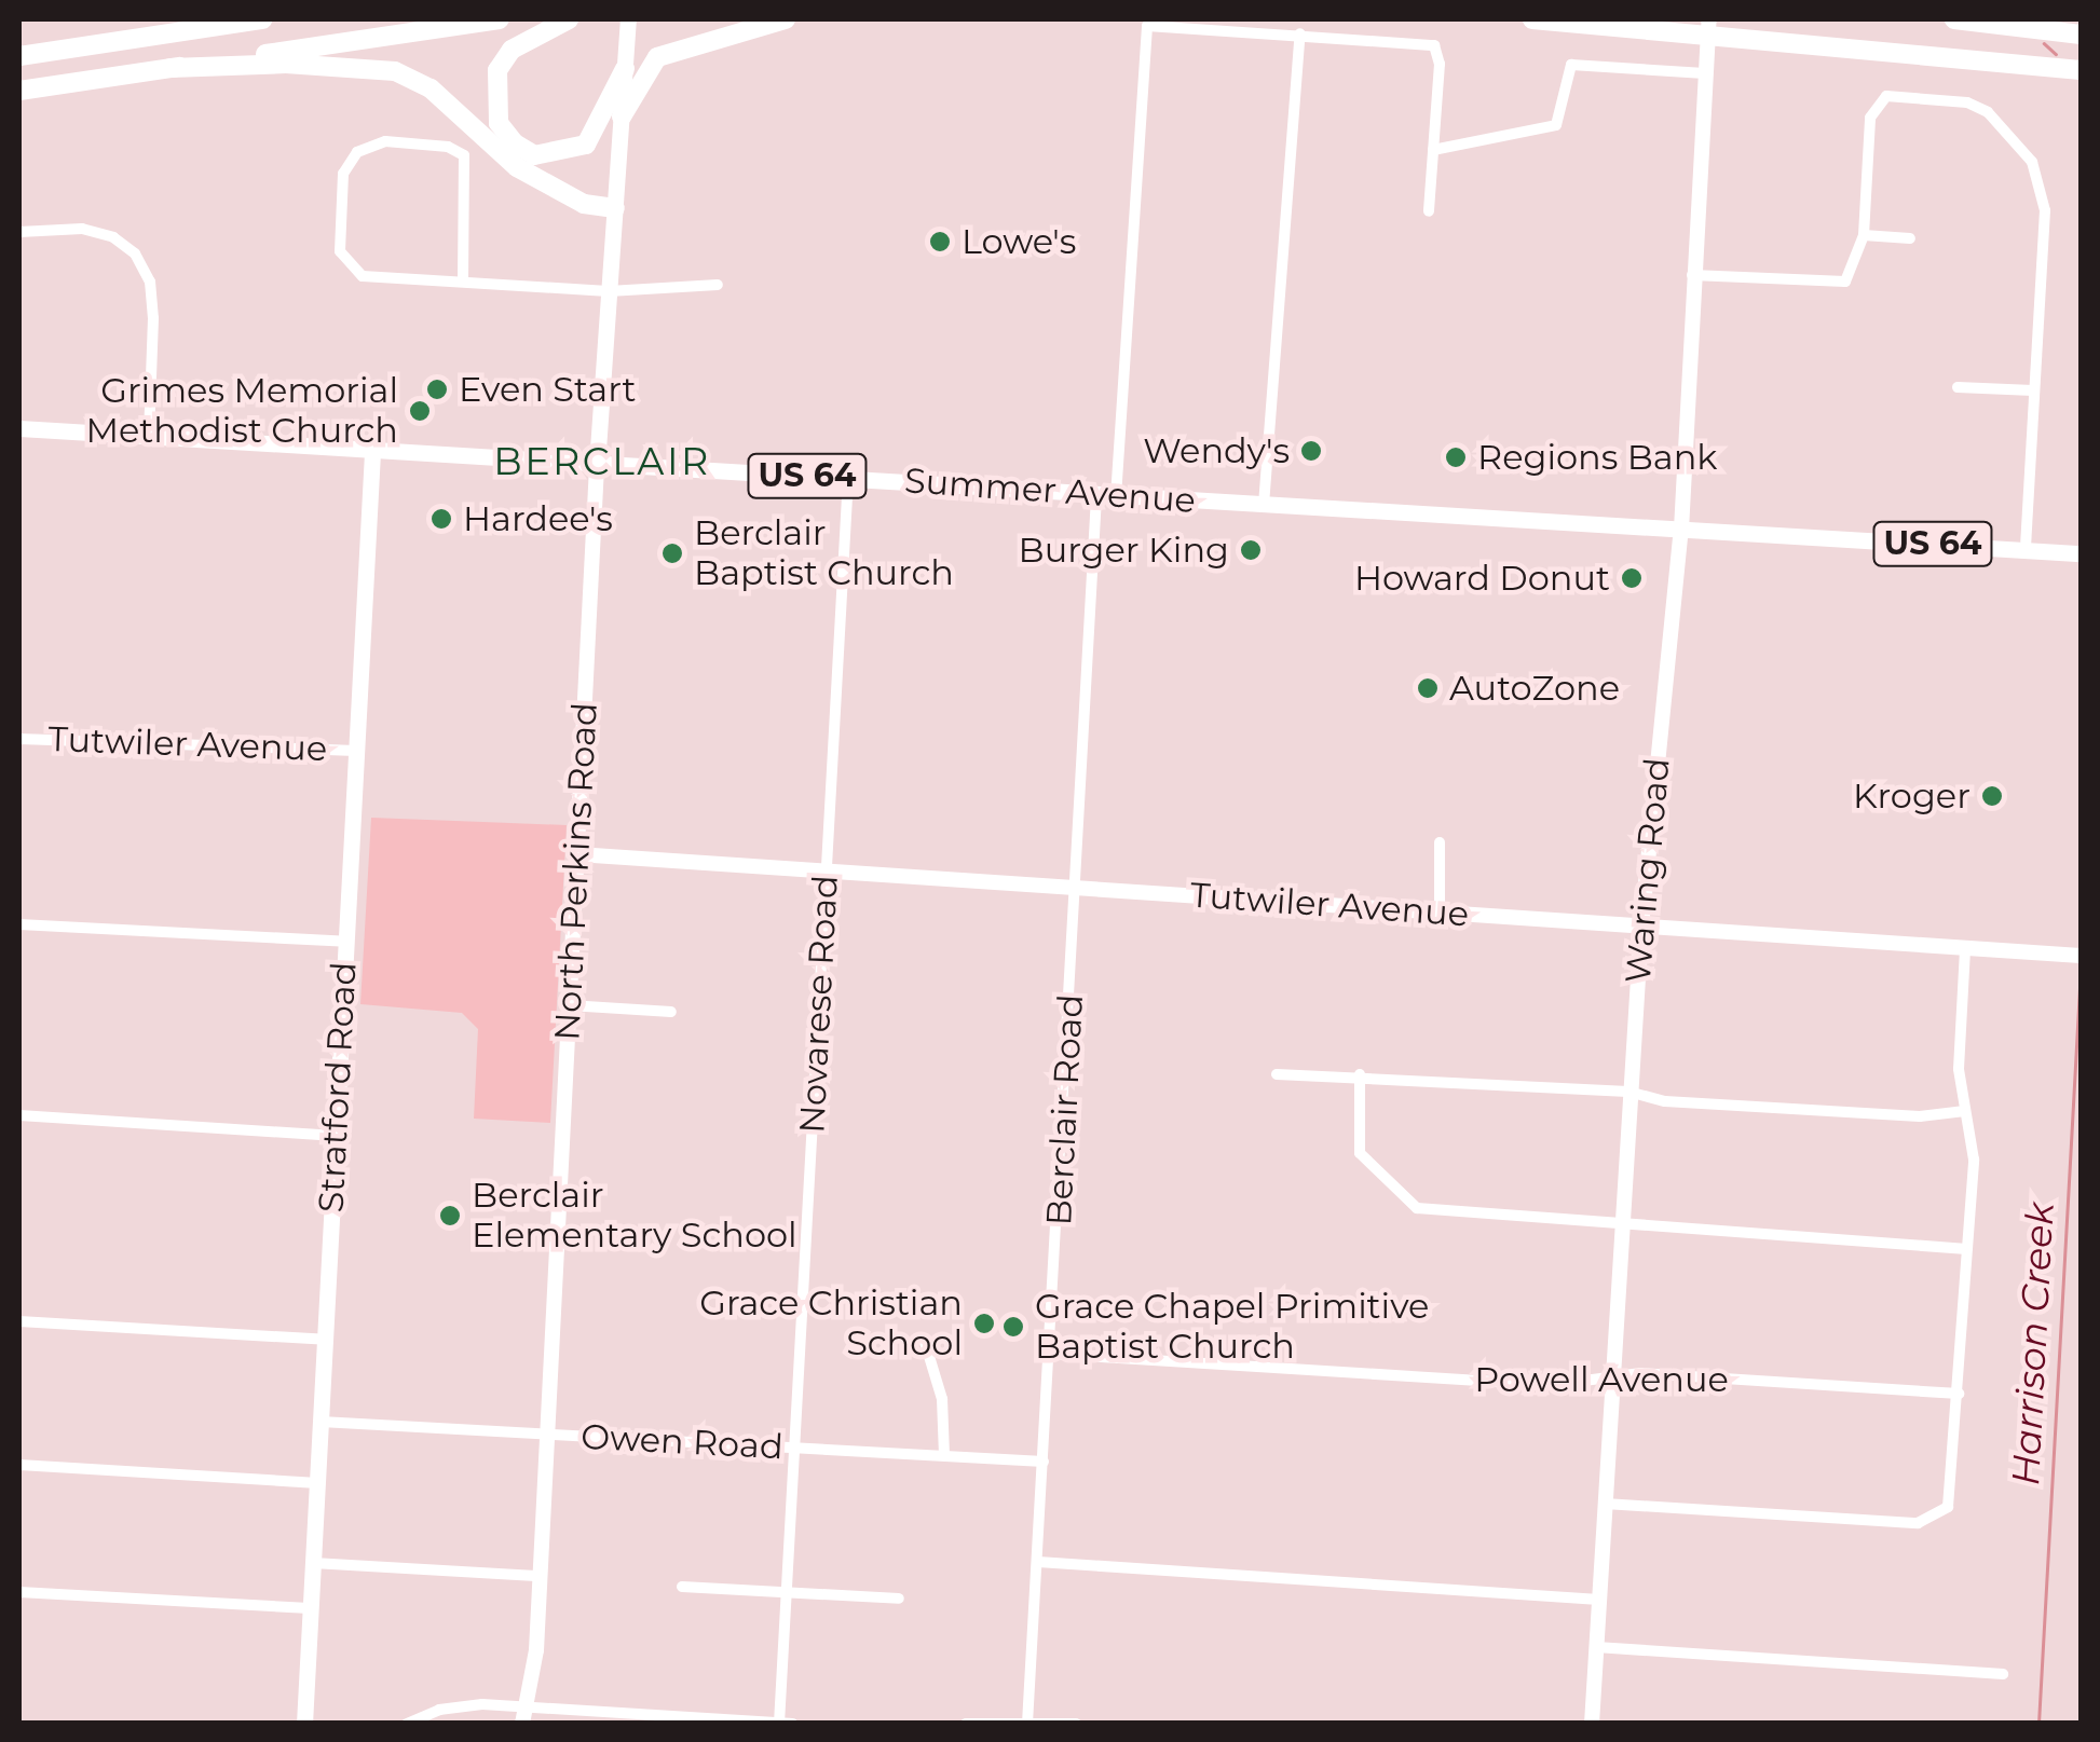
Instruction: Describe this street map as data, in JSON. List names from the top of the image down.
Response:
{
  "streets": {
    "main road": [
      "US 64",
      "Summer Avenue",
      "North Perkins Road",
      "Stratford Road"
    ],
    "street": [
      "Tutwiler Avenue",
      "Waring Road",
      "Novarese Road",
      "Berclair Road",
      "Powell Avenue",
      "Owen Road"
    ]
  },
  "crossings": [
    ["Summer Avenue", "Waring Road"],
    ["Summer Avenue", "North Perkins Road"],
    ["Summer Avenue", "Novarese Road"],
    ["Summer Avenue", "Stratford Road"],
    ["Summer Avenue", "Berclair Road"],
    ["Tutwiler Avenue", "Waring Road"],
    ["Tutwiler Avenue", "North Perkins Road"],
    ["Tutwiler Avenue", "Novarese Road"],
    ["Tutwiler Avenue", "Stratford Road"],
    ["Tutwiler Avenue", "Berclair Road"],
    ["Waring Road", "Powell Avenue"],
    ["North Perkins Road", "Owen Road"],
    ["Novarese Road", "Owen Road"],
    ["Stratford Road", "Owen Road"],
    ["Berclair Road", "Powell Avenue"],
    ["Berclair Road", "Owen Road"]
  ],
  "districts": ["BERCLAIR"],
  "water": ["Harrison Creek"],
  "places": [
    "Lowe's",
    "Even Start",
    "Grimes Memorial Methodist Church",
    "Wendy's",
    "Regions Bank",
    "Hardee's",
    "Burger King",
    "Berclair Baptist Church",
    "Howard Donut",
    "AutoZone",
    "Kroger",
    "Berclair Elementary School",
    "Grace Christian School",
    "Grace Chapel Primitive Baptist Church"
  ]
}
